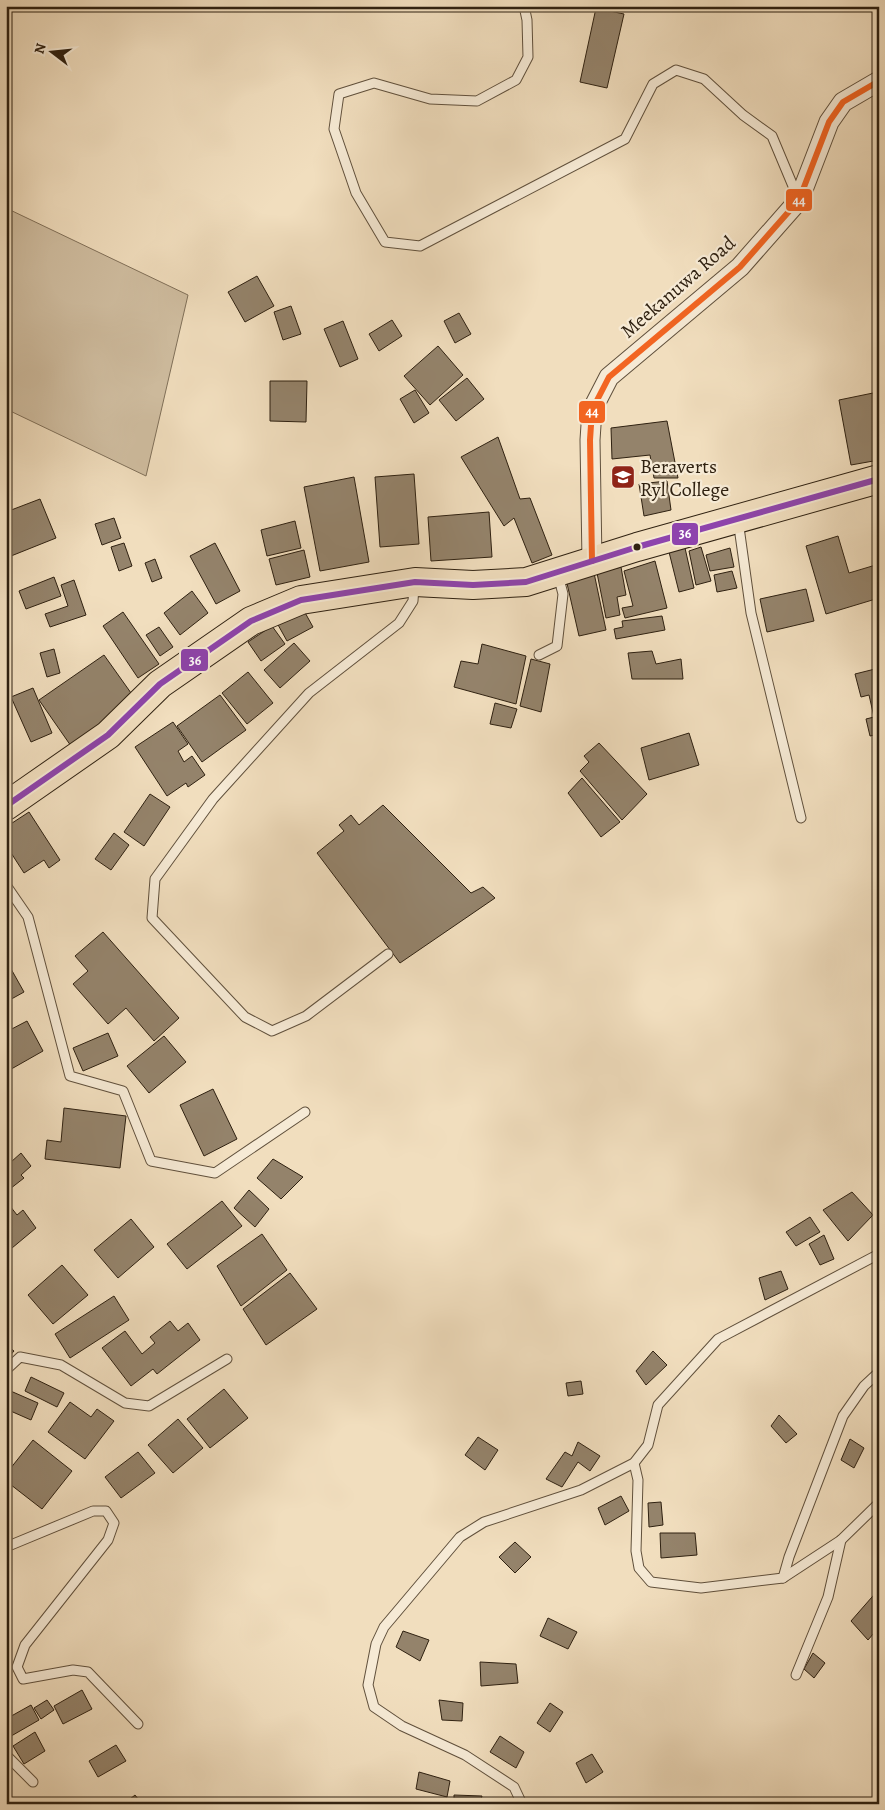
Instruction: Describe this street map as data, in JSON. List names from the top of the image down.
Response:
{
  "streets": {
    "street": ["Meekanuwa Road"]
  },
  "places": {
    "school or university": ["Beraverts Ryl College"]
  },
  "lines": ["transit line 44", "transit line 36"],
  "north": "left"
}
